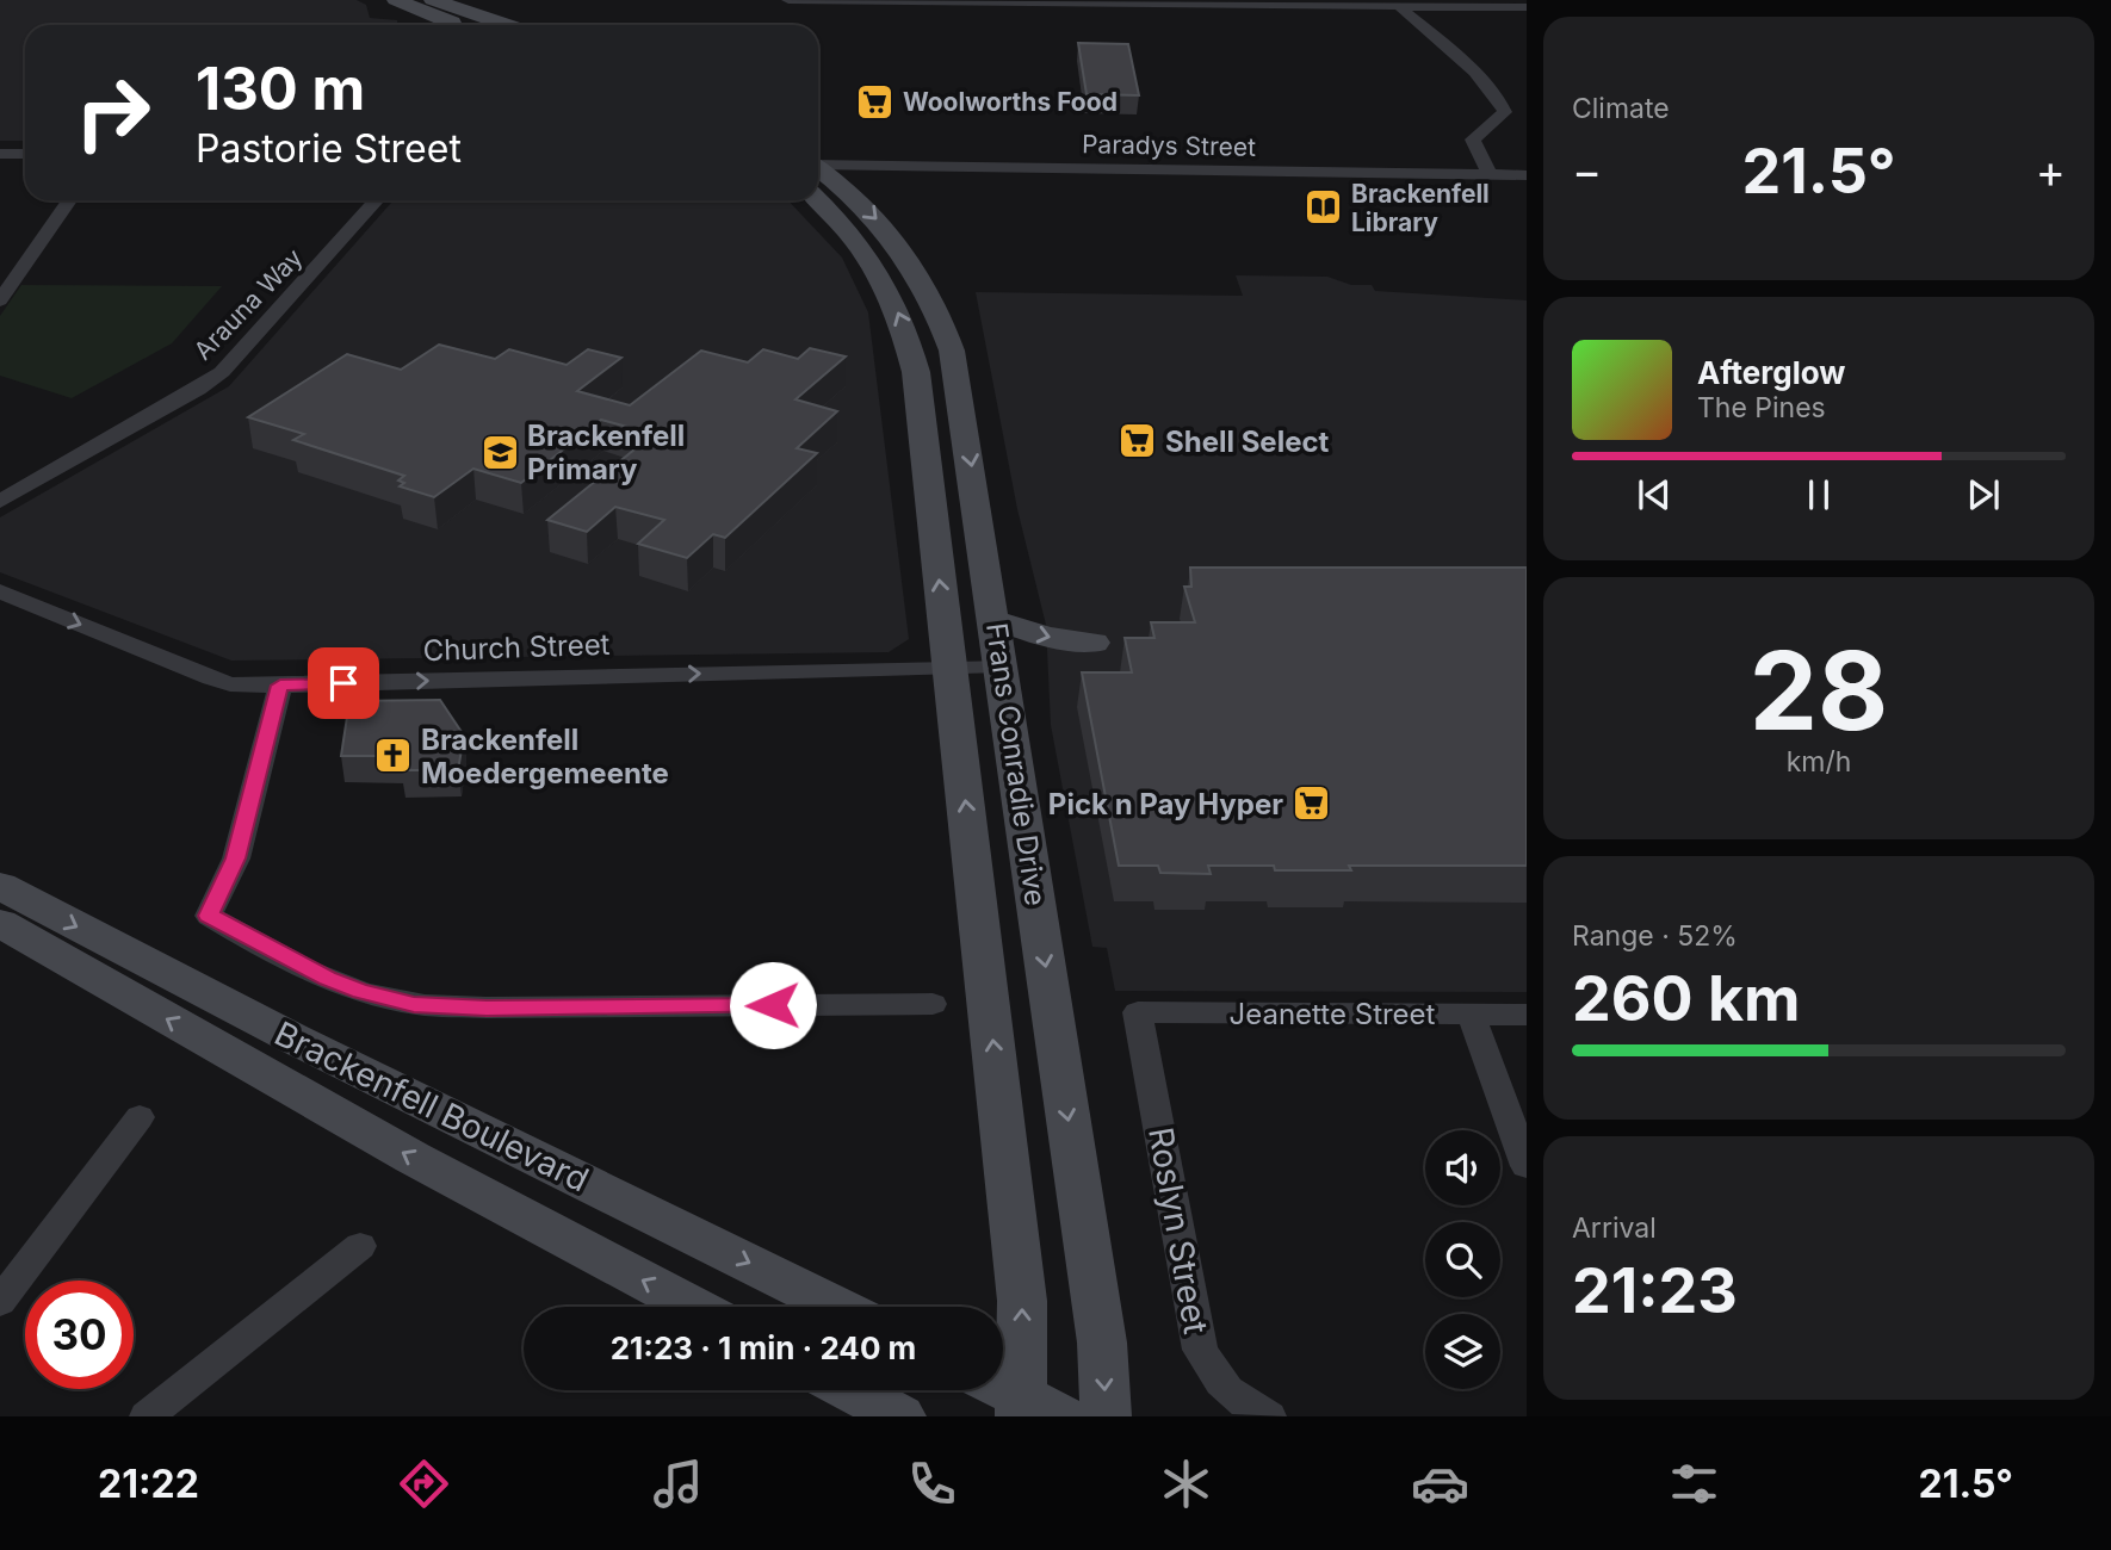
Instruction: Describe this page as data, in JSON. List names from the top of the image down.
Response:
{
  "streets": {
    "street": [
      "Paradys Street",
      "Arauna Way",
      "Church Street",
      "Frans Conradie Drive",
      "Jeanette Street",
      "Brackenfell Boulevard",
      "Roslyn Street"
    ]
  },
  "crossings": [
    ["Church Street", "Frans Conradie Drive"],
    ["Jeanette Street", "Roslyn Street"]
  ],
  "one_way": ["Church Street"],
  "places": {
    "supermarket": ["Woolworths Food", "Shell Select", "Pick n Pay Hyper"],
    "library": ["Brackenfell Library"],
    "school or university": ["Brackenfell Primary"],
    "church": ["Brackenfell Moedergemeente"]
  },
  "page": {
    "tile": [
      "Climate",
      ["28", "km/h"],
      ["Range · 52%", "260 km"],
      ["Arrival", "21:23"]
    ],
    "turn": ["130 m", "Pastorie Street"],
    "heat": ["−", "21.5°", "+"],
    "song": ["Afterglow", "The Pines"],
    "limit": "30",
    "trip": "21:23 · 1 min · 240 m",
    "tabs": ["21:22", "21.5°"]
  }
}
